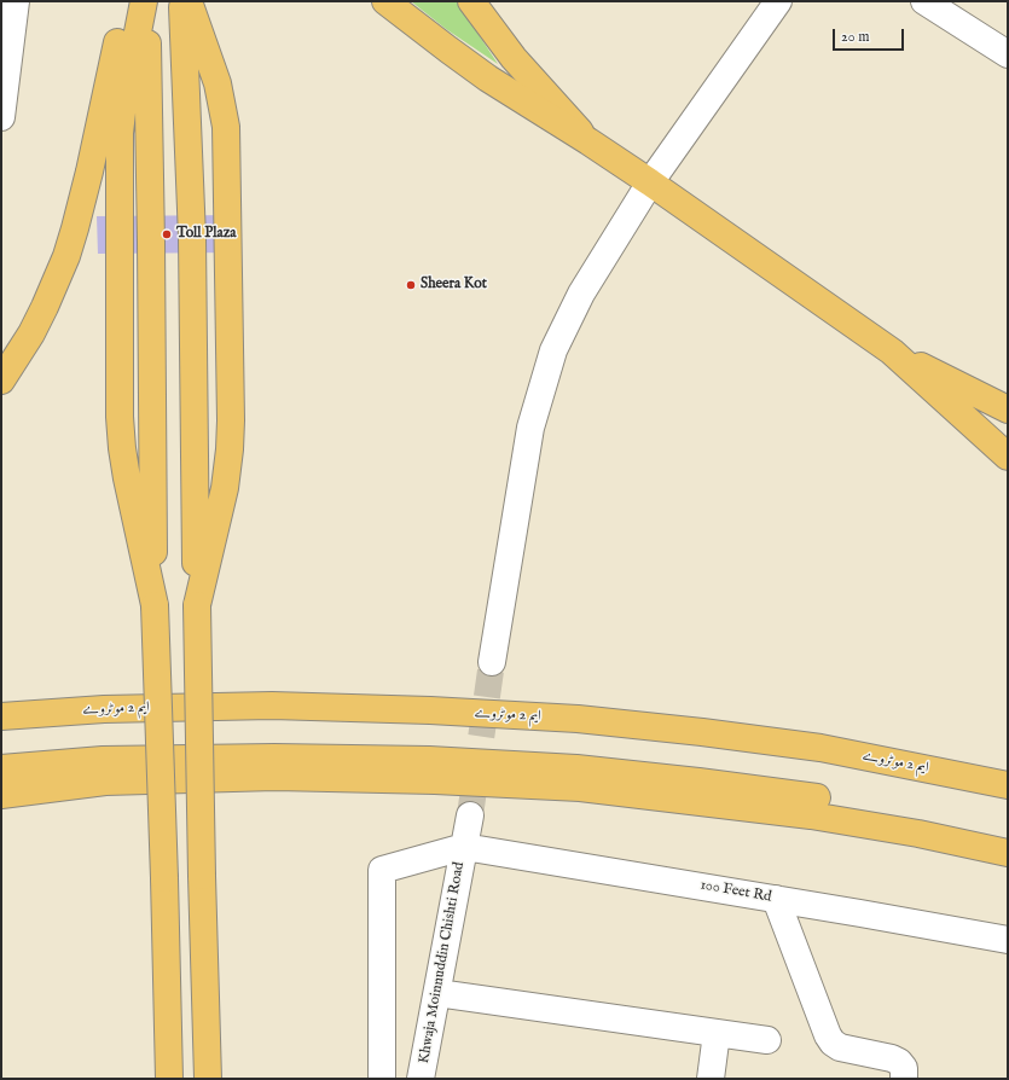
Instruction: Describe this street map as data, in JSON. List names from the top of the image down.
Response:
{
  "streets": {
    "main road": ["ایم 2 موٹروے"],
    "street": ["100 Feet Rd", "Khwaja Moinnuddin Chishti Road"]
  },
  "crossings": [
    ["100 Feet Rd", "Khwaja Moinnuddin Chishti Road"]
  ],
  "places": ["Toll Plaza", "Sheera Kot"],
  "scale_bar": "20 m"
}
